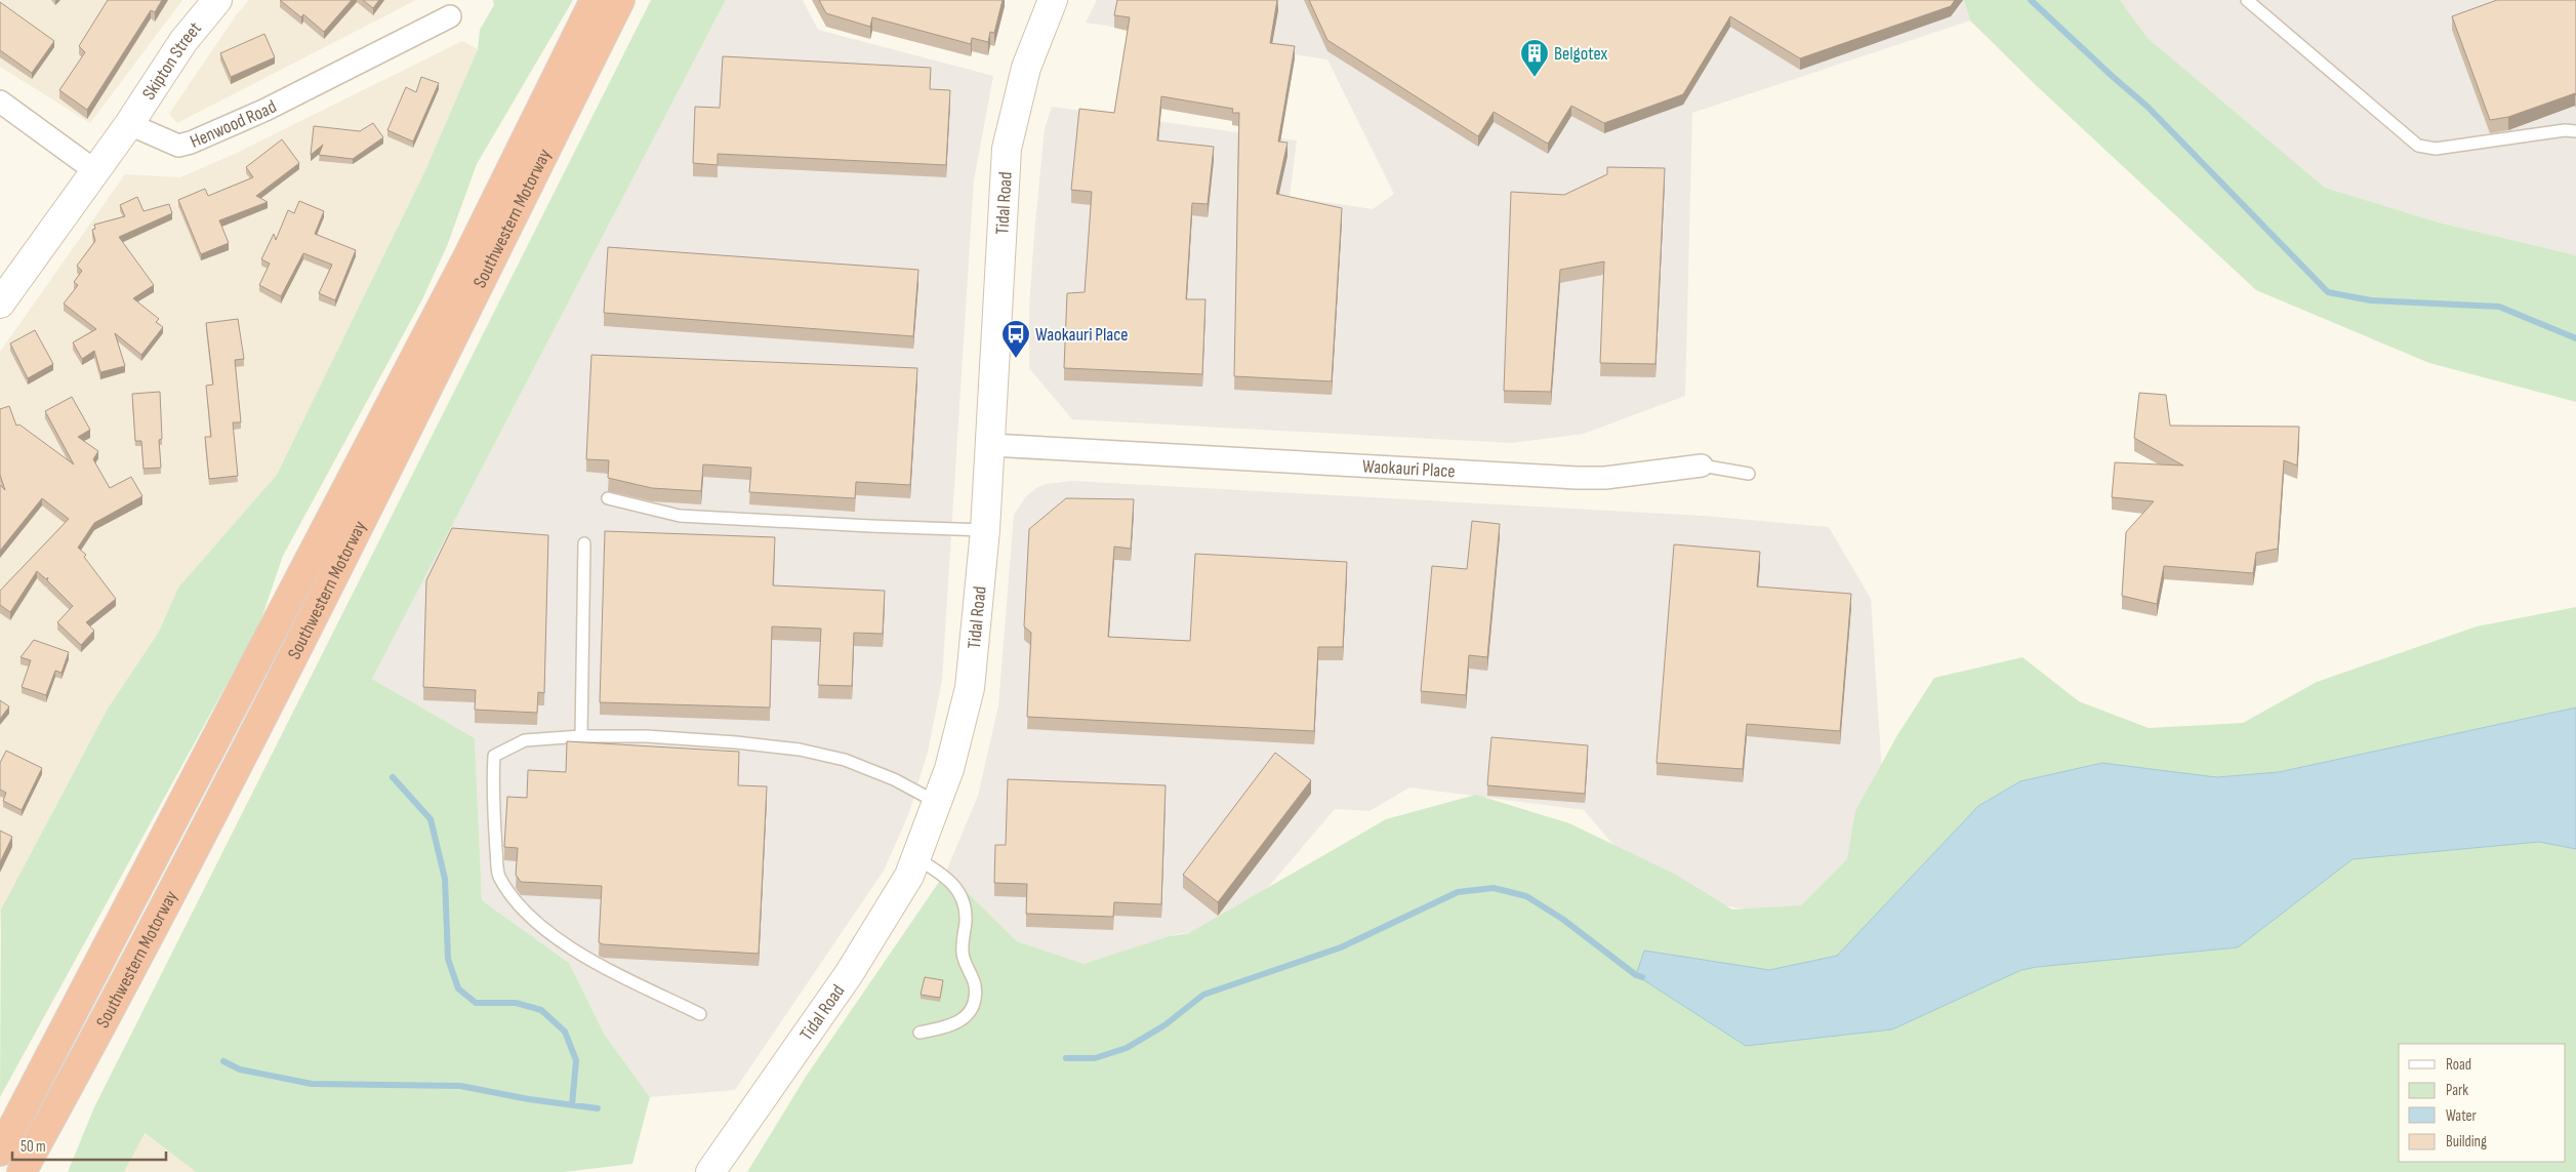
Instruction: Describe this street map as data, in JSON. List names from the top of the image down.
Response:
{
  "streets": {
    "highway": ["Southwestern Motorway"],
    "main road": ["Skipton Street", "Tidal Road"],
    "street": ["Henwood Road", "Waokauri Place"]
  },
  "crossings": [
    ["Skipton Street", "Henwood Road"],
    ["Tidal Road", "Waokauri Place"]
  ],
  "places": {
    "building": ["Belgotex"],
    "bus stop": ["Waokauri Place"]
  },
  "legend": [
    "Road",
    "Park",
    "Water",
    "Building"
  ],
  "scale_bar": "50 m"
}
